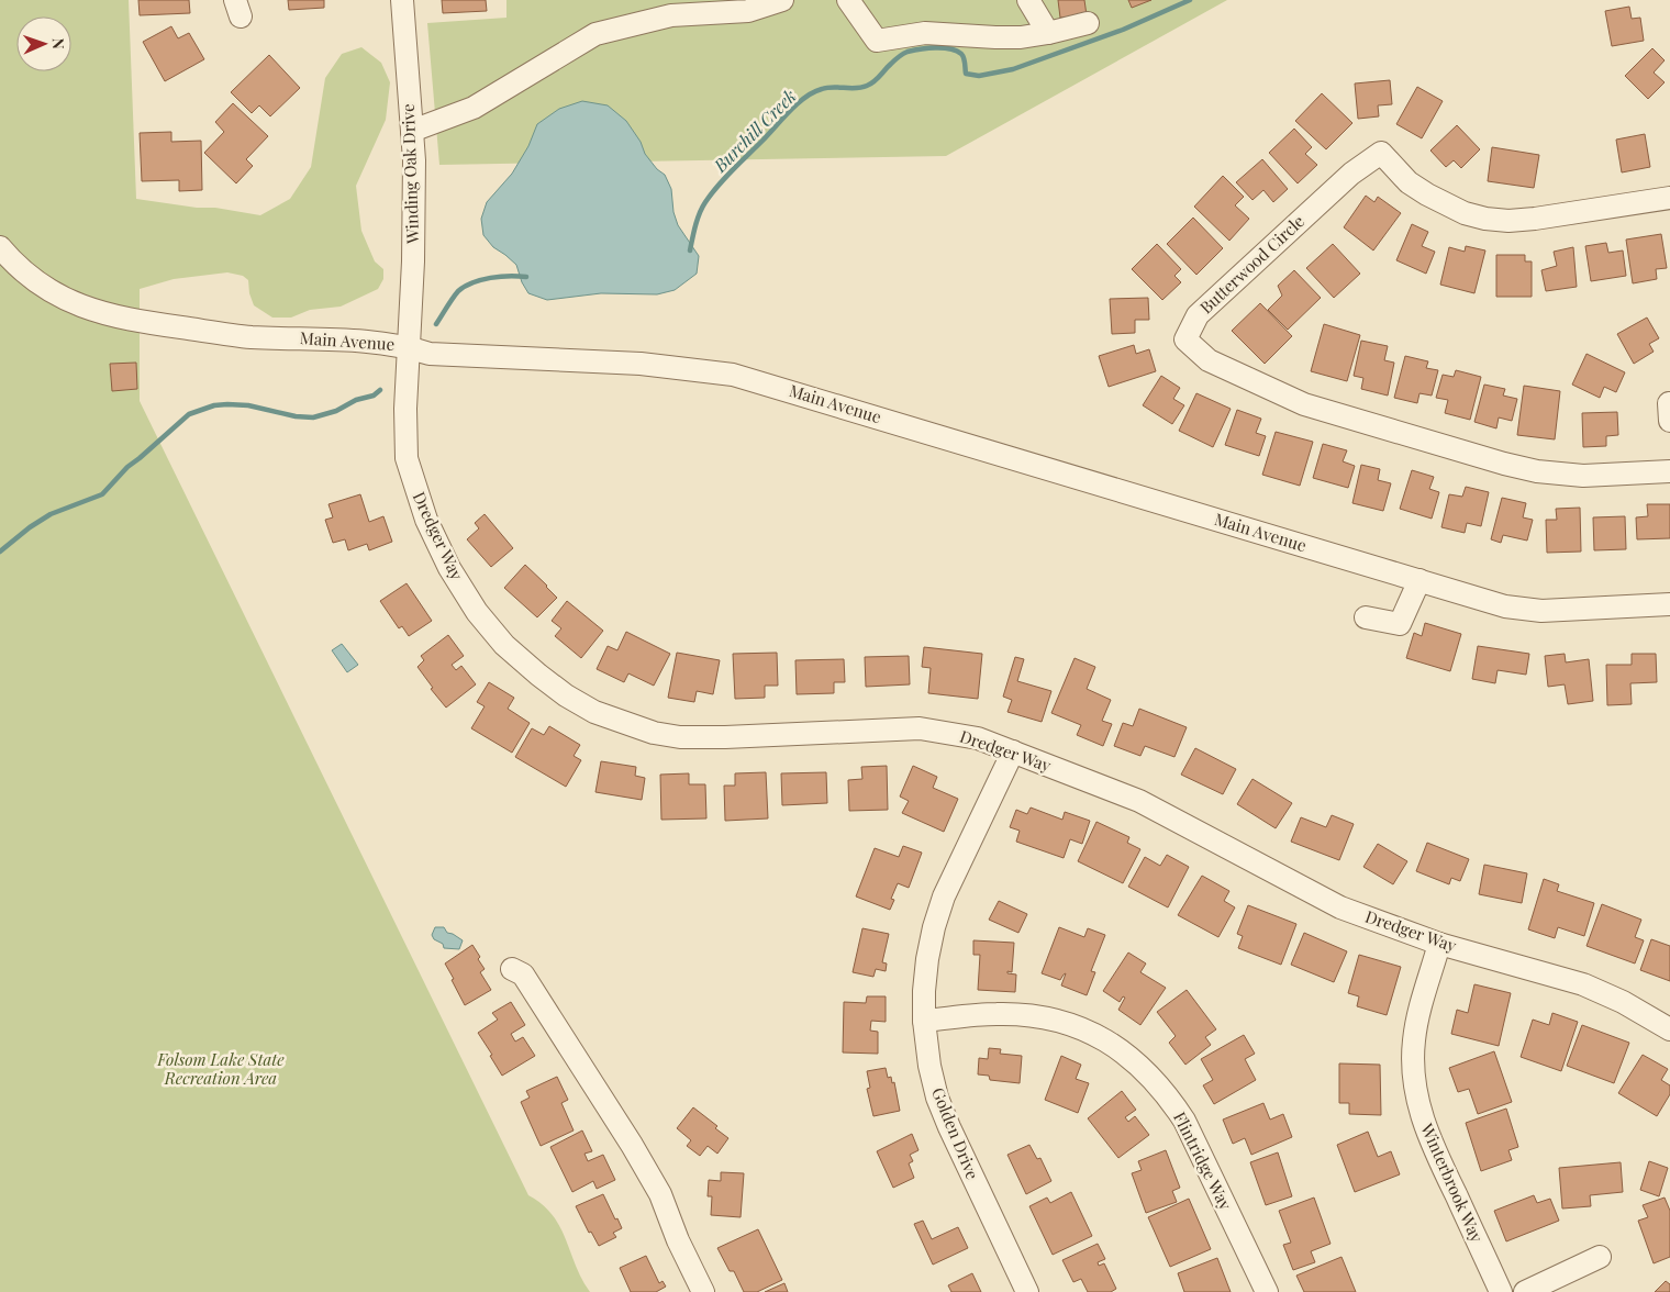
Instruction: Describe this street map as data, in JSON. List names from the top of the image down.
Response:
{
  "streets": {
    "street": [
      "Winding Oak Drive",
      "Butterwood Circle",
      "Main Avenue",
      "Dredger Way",
      "Golden Drive",
      "Flintridge Way",
      "Winterbrook Way"
    ]
  },
  "crossings": [
    ["Winding Oak Drive", "Main Avenue"],
    ["Winding Oak Drive", "Dredger Way"],
    ["Main Avenue", "Dredger Way"],
    ["Dredger Way", "Golden Drive"],
    ["Dredger Way", "Winterbrook Way"],
    ["Golden Drive", "Flintridge Way"]
  ],
  "water": ["Burchill Creek"],
  "parks": ["Folsom Lake State Recreation Area"],
  "north": "right"
}
